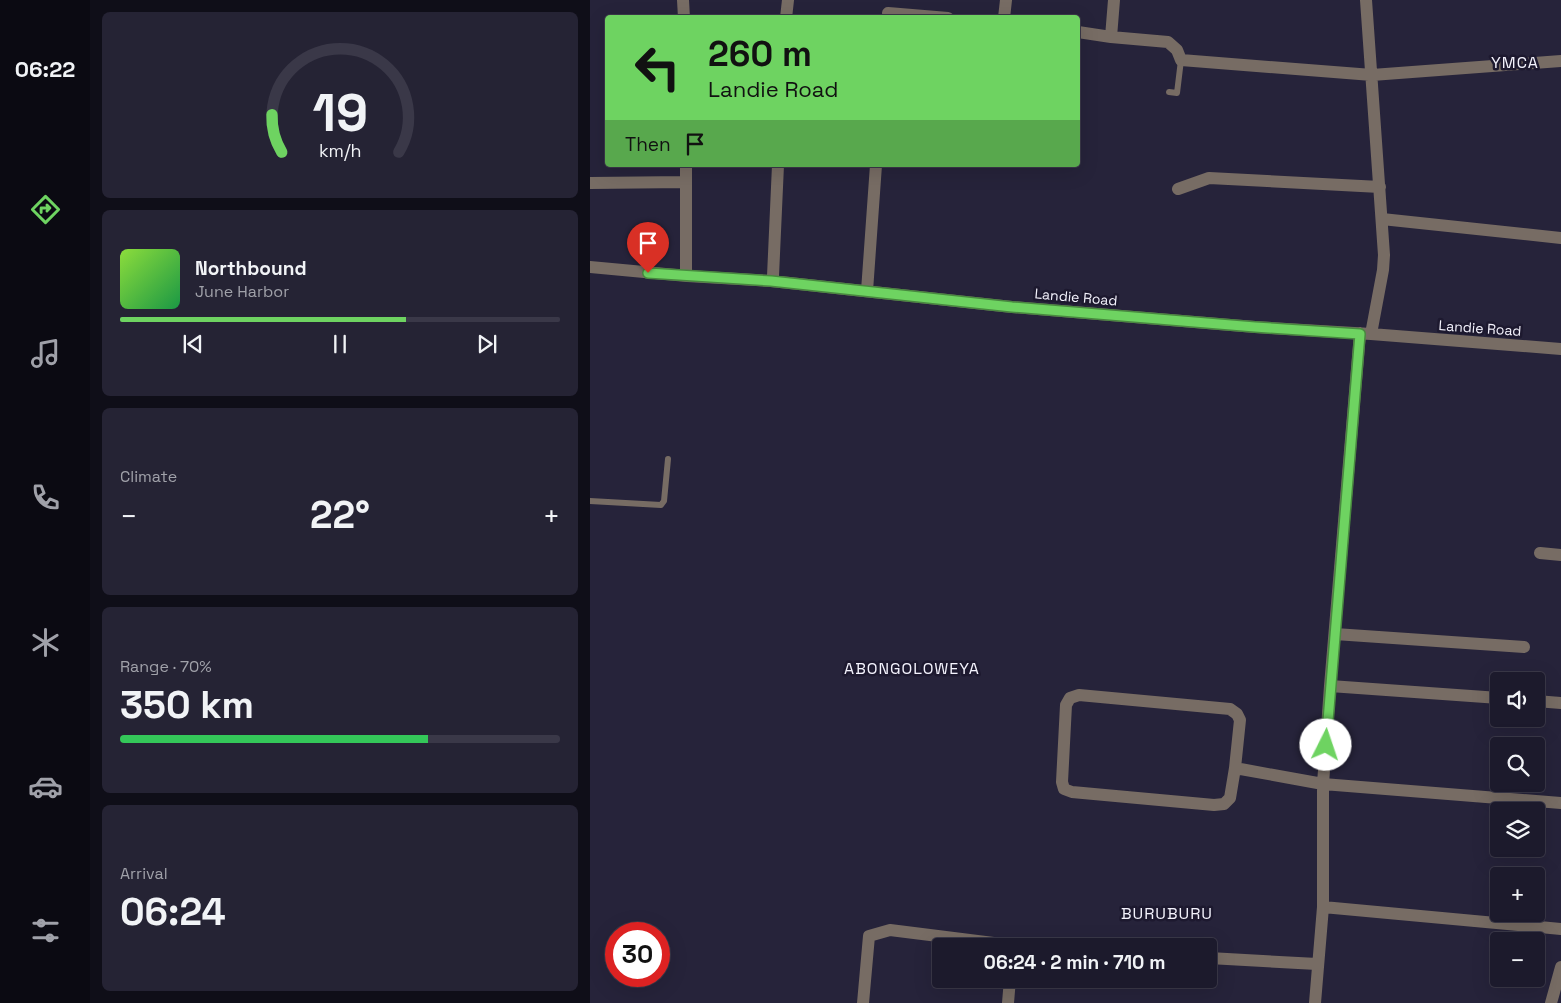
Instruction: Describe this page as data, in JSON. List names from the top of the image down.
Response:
{
  "streets": {
    "street": ["Landie Road"]
  },
  "districts": ["YMCA", "ABONGOLOWEYA", "BURUBURU"],
  "page": {
    "tabs": "06:22",
    "turn": ["260 m", "Landie Road"],
    "then": "Then",
    "song": ["Northbound", "June Harbor"],
    "tile": [
      "Climate",
      ["Range · 70%", "350 km"],
      ["Arrival", "06:24"]
    ],
    "heat": ["−", "22°", "+"],
    "map_buttons": ["+", "−"],
    "limit": "30",
    "trip": "06:24 · 2 min · 710 m",
    "gauge": ["19", "km/h"]
  }
}
